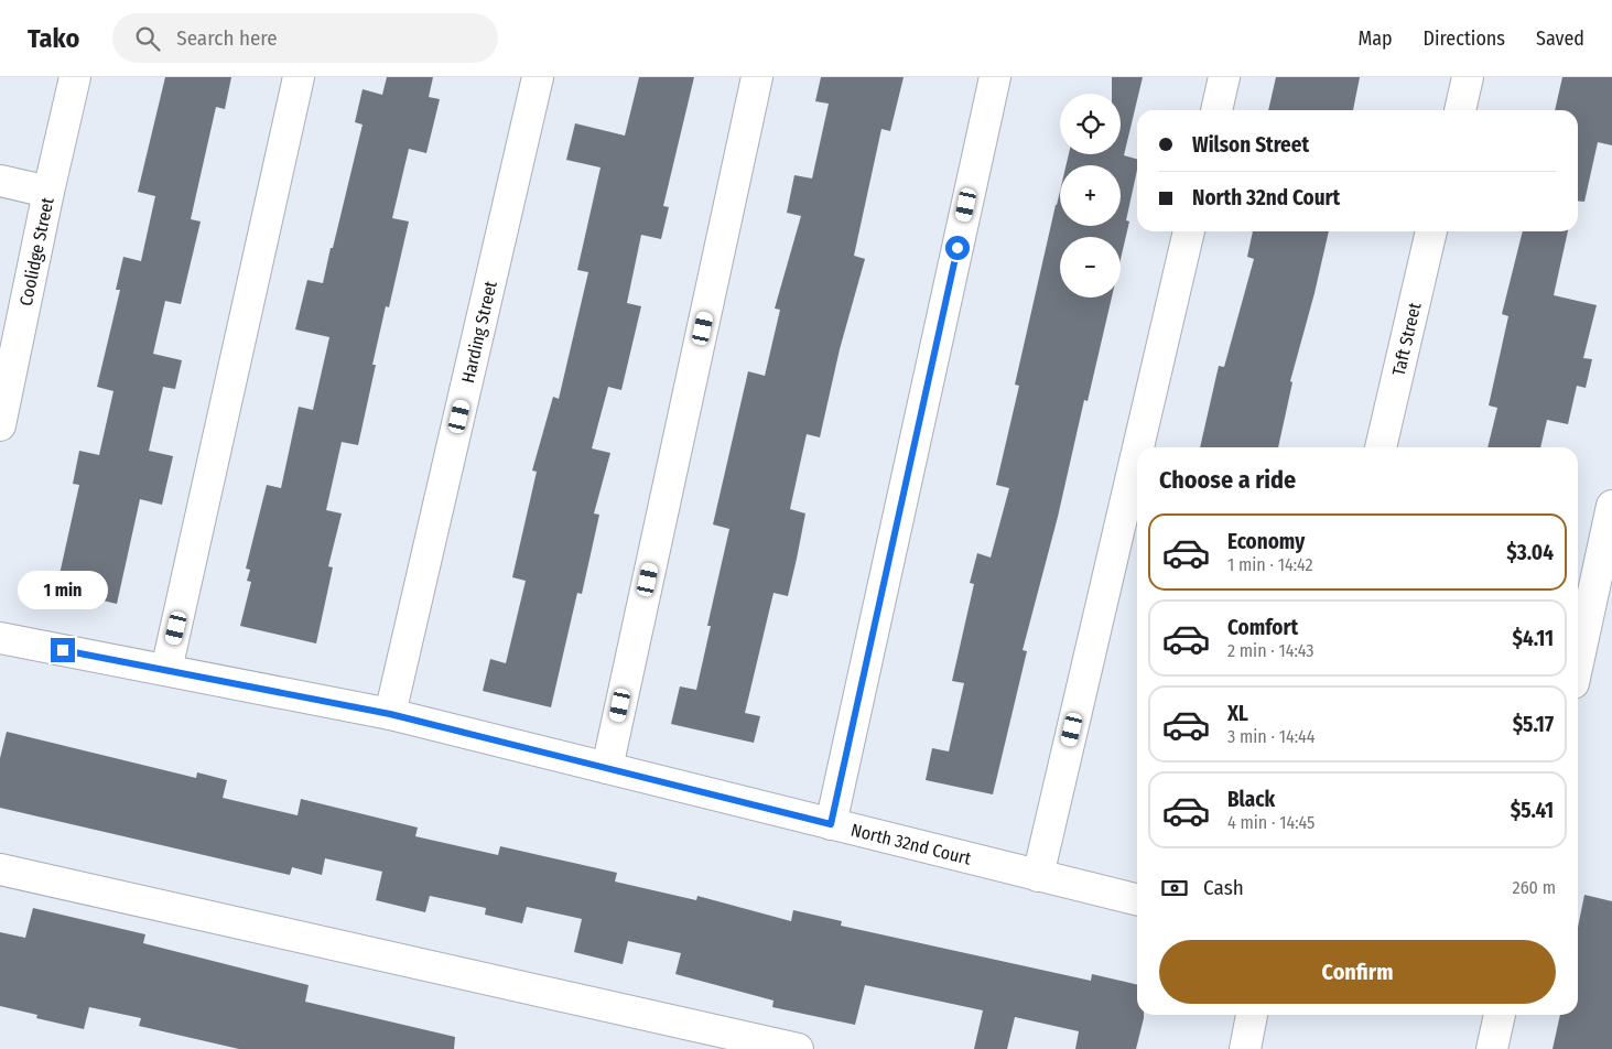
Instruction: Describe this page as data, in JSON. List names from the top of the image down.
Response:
{
  "streets": {
    "street": [
      "Coolidge Street",
      "Harding Street",
      "Taft Street",
      "North 32nd Court"
    ]
  },
  "crossings": [
    ["Harding Street", "North 32nd Court"]
  ],
  "page": {
    "header": "Tako",
    "search": "Search here",
    "nav": ["Map", "Directions", "Saved"],
    "map_buttons": ["+", "−"],
    "banner": ["Wilson Street", "North 32nd Court"],
    "heading": "Choose a ride",
    "list": [
      {
        "name": "Economy",
        "note": "1 min · 14:42",
        "value": "$3.04"
      },
      {
        "name": "Comfort",
        "note": "2 min · 14:43",
        "value": "$4.11"
      },
      {
        "name": "XL",
        "note": "3 min · 14:44",
        "value": "$5.17"
      },
      {
        "name": "Black",
        "note": "4 min · 14:45",
        "value": "$5.41"
      }
    ],
    "bubble": "1 min",
    "pay": ["Cash", "260 m"],
    "buttons": "Confirm"
  }
}
